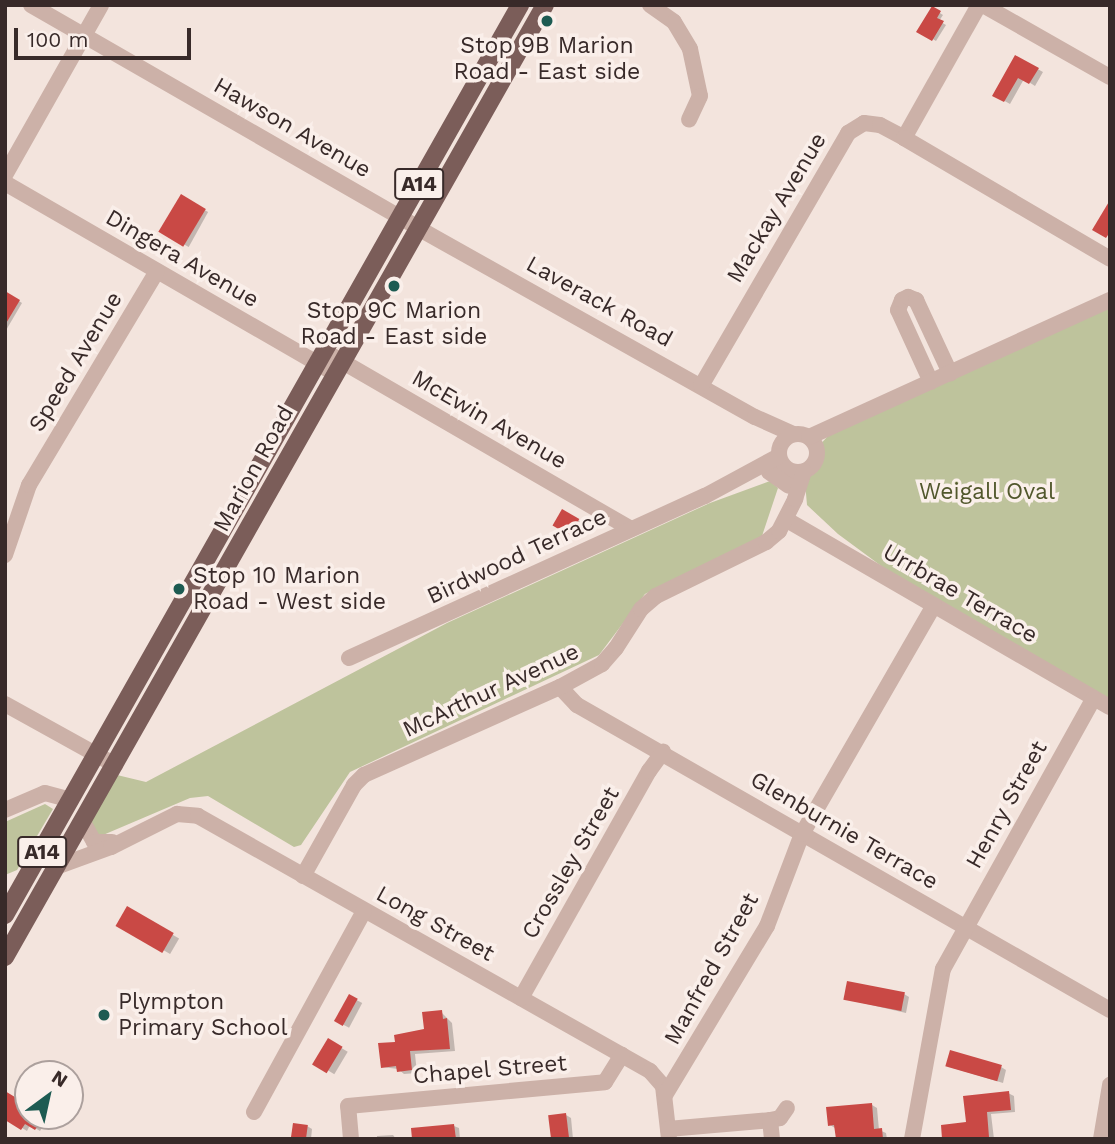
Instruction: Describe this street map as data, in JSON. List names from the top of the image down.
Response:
{
  "streets": {
    "main road": ["A14", "Marion Road"],
    "street": [
      "Hawson Avenue",
      "Mackay Avenue",
      "Dingera Avenue",
      "Laverack Road",
      "Speed Avenue",
      "McEwin Avenue",
      "Birdwood Terrace",
      "Urrbrae Terrace",
      "McArthur Avenue",
      "Henry Street",
      "Glenburnie Terrace",
      "Crossley Street",
      "Long Street",
      "Manfred Street",
      "Chapel Street"
    ]
  },
  "crossings": [
    ["Hawson Avenue", "Laverack Road"],
    ["Hawson Avenue", "Marion Road"],
    ["Mackay Avenue", "Laverack Road"],
    ["Dingera Avenue", "Speed Avenue"],
    ["Dingera Avenue", "McEwin Avenue"],
    ["Dingera Avenue", "Marion Road"],
    ["Laverack Road", "Marion Road"],
    ["Laverack Road", "Birdwood Terrace"],
    ["Laverack Road", "McArthur Avenue"],
    ["McEwin Avenue", "Marion Road"],
    ["McEwin Avenue", "Birdwood Terrace"],
    ["Marion Road", "Long Street"],
    ["Birdwood Terrace", "McArthur Avenue"],
    ["Urrbrae Terrace", "McArthur Avenue"],
    ["Urrbrae Terrace", "Henry Street"],
    ["Urrbrae Terrace", "Manfred Street"],
    ["McArthur Avenue", "Glenburnie Terrace"],
    ["McArthur Avenue", "Long Street"],
    ["Henry Street", "Glenburnie Terrace"],
    ["Glenburnie Terrace", "Crossley Street"],
    ["Glenburnie Terrace", "Manfred Street"],
    ["Crossley Street", "Long Street"],
    ["Long Street", "Manfred Street"],
    ["Long Street", "Chapel Street"]
  ],
  "parks": ["Weigall Oval"],
  "places": [
    "Stop 9B Marion Road - East side",
    "Stop 9C Marion Road - East side",
    "Stop 10 Marion Road - West side",
    "Plympton Primary School"
  ],
  "scale_bar": "100 m",
  "north": "top right"
}
